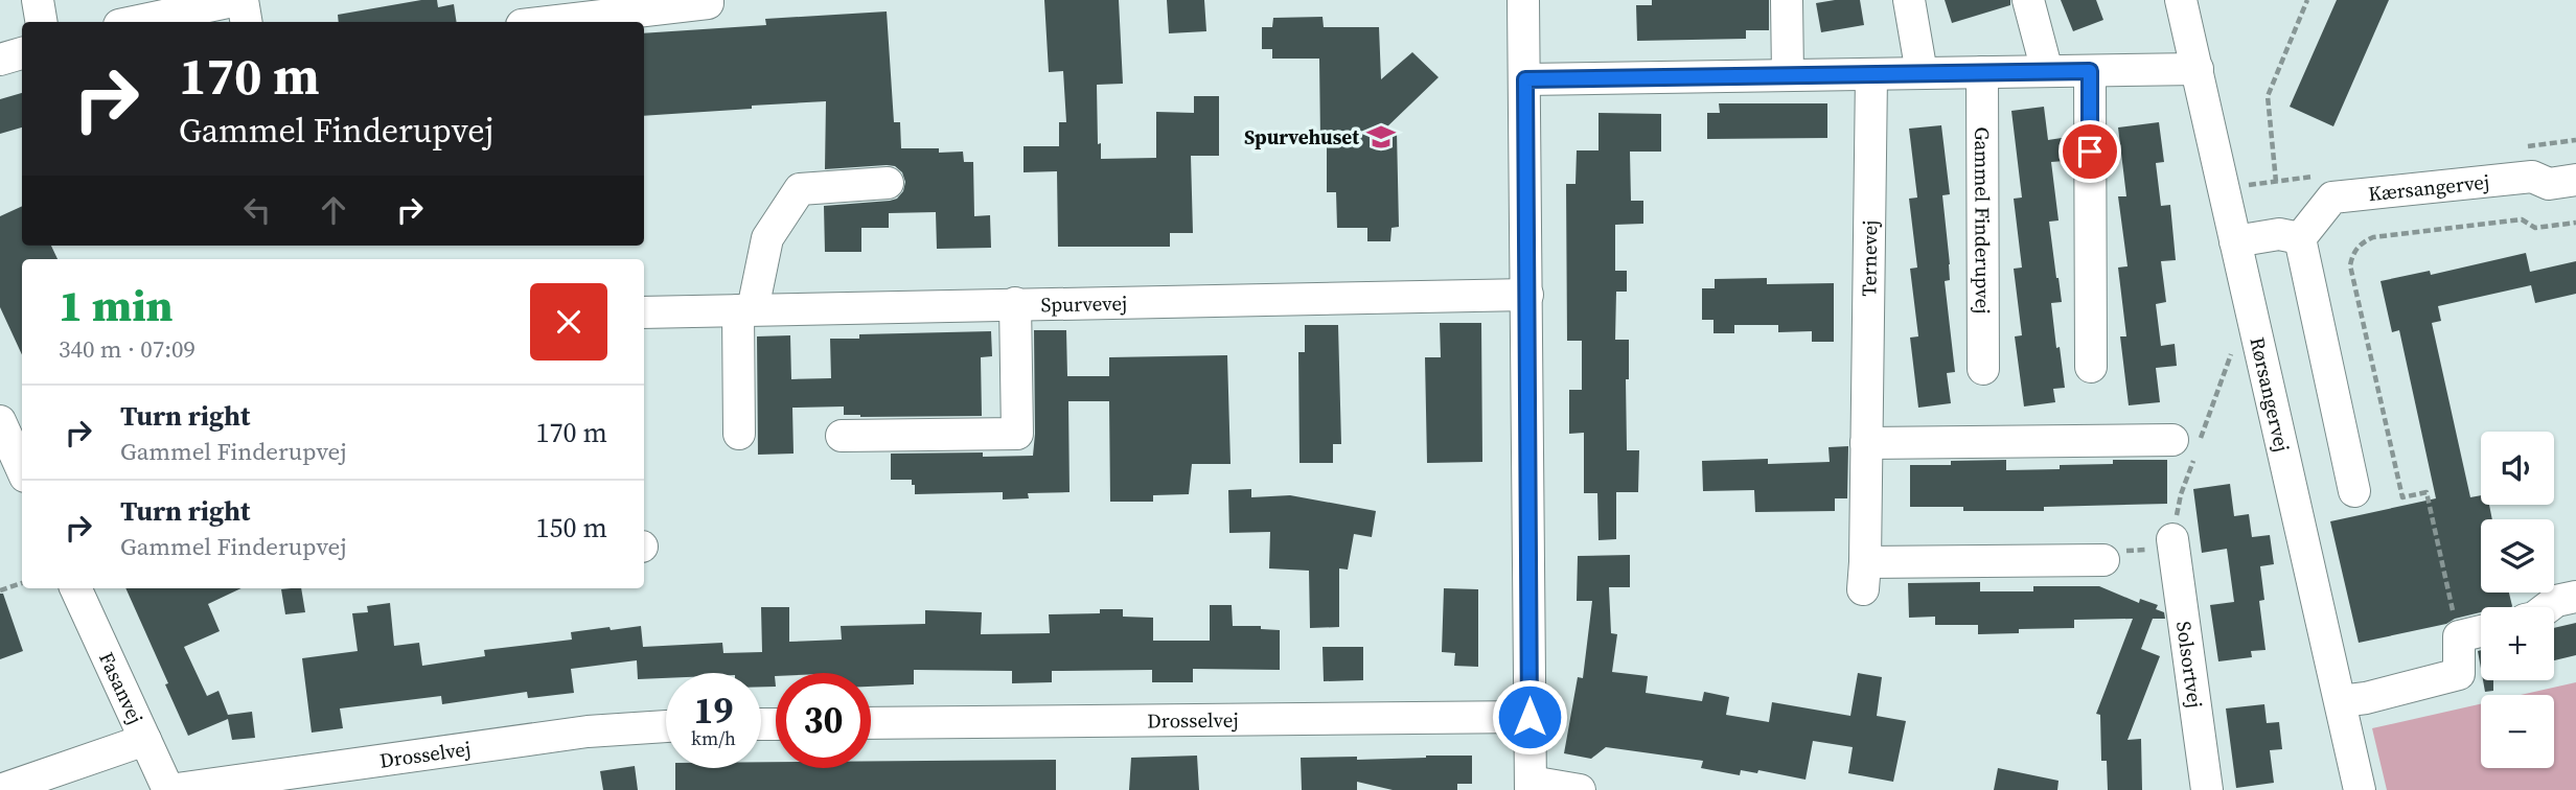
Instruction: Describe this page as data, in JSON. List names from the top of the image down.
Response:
{
  "streets": {
    "street": [
      "Kærsangervej",
      "Gammel Finderupvej",
      "Ternevej",
      "Spurvevej",
      "Rørsangervej",
      "Solsortvej",
      "Fasanvej",
      "Drosselvej"
    ]
  },
  "crossings": [
    ["Fasanvej", "Drosselvej"]
  ],
  "places": {
    "school or university": ["Spurvehuset"]
  },
  "page": {
    "turn": ["170 m", "Gammel Finderupvej"],
    "heading": ["1 min", "340 m · 07:09"],
    "list": [
      {
        "name": "Turn right",
        "note": "Gammel Finderupvej",
        "value": "170 m"
      },
      {
        "name": "Turn right",
        "note": "Gammel Finderupvej",
        "value": "150 m"
      }
    ],
    "map_buttons": ["+", "−"],
    "speed": "19 km/h",
    "limit": "30"
  }
}
